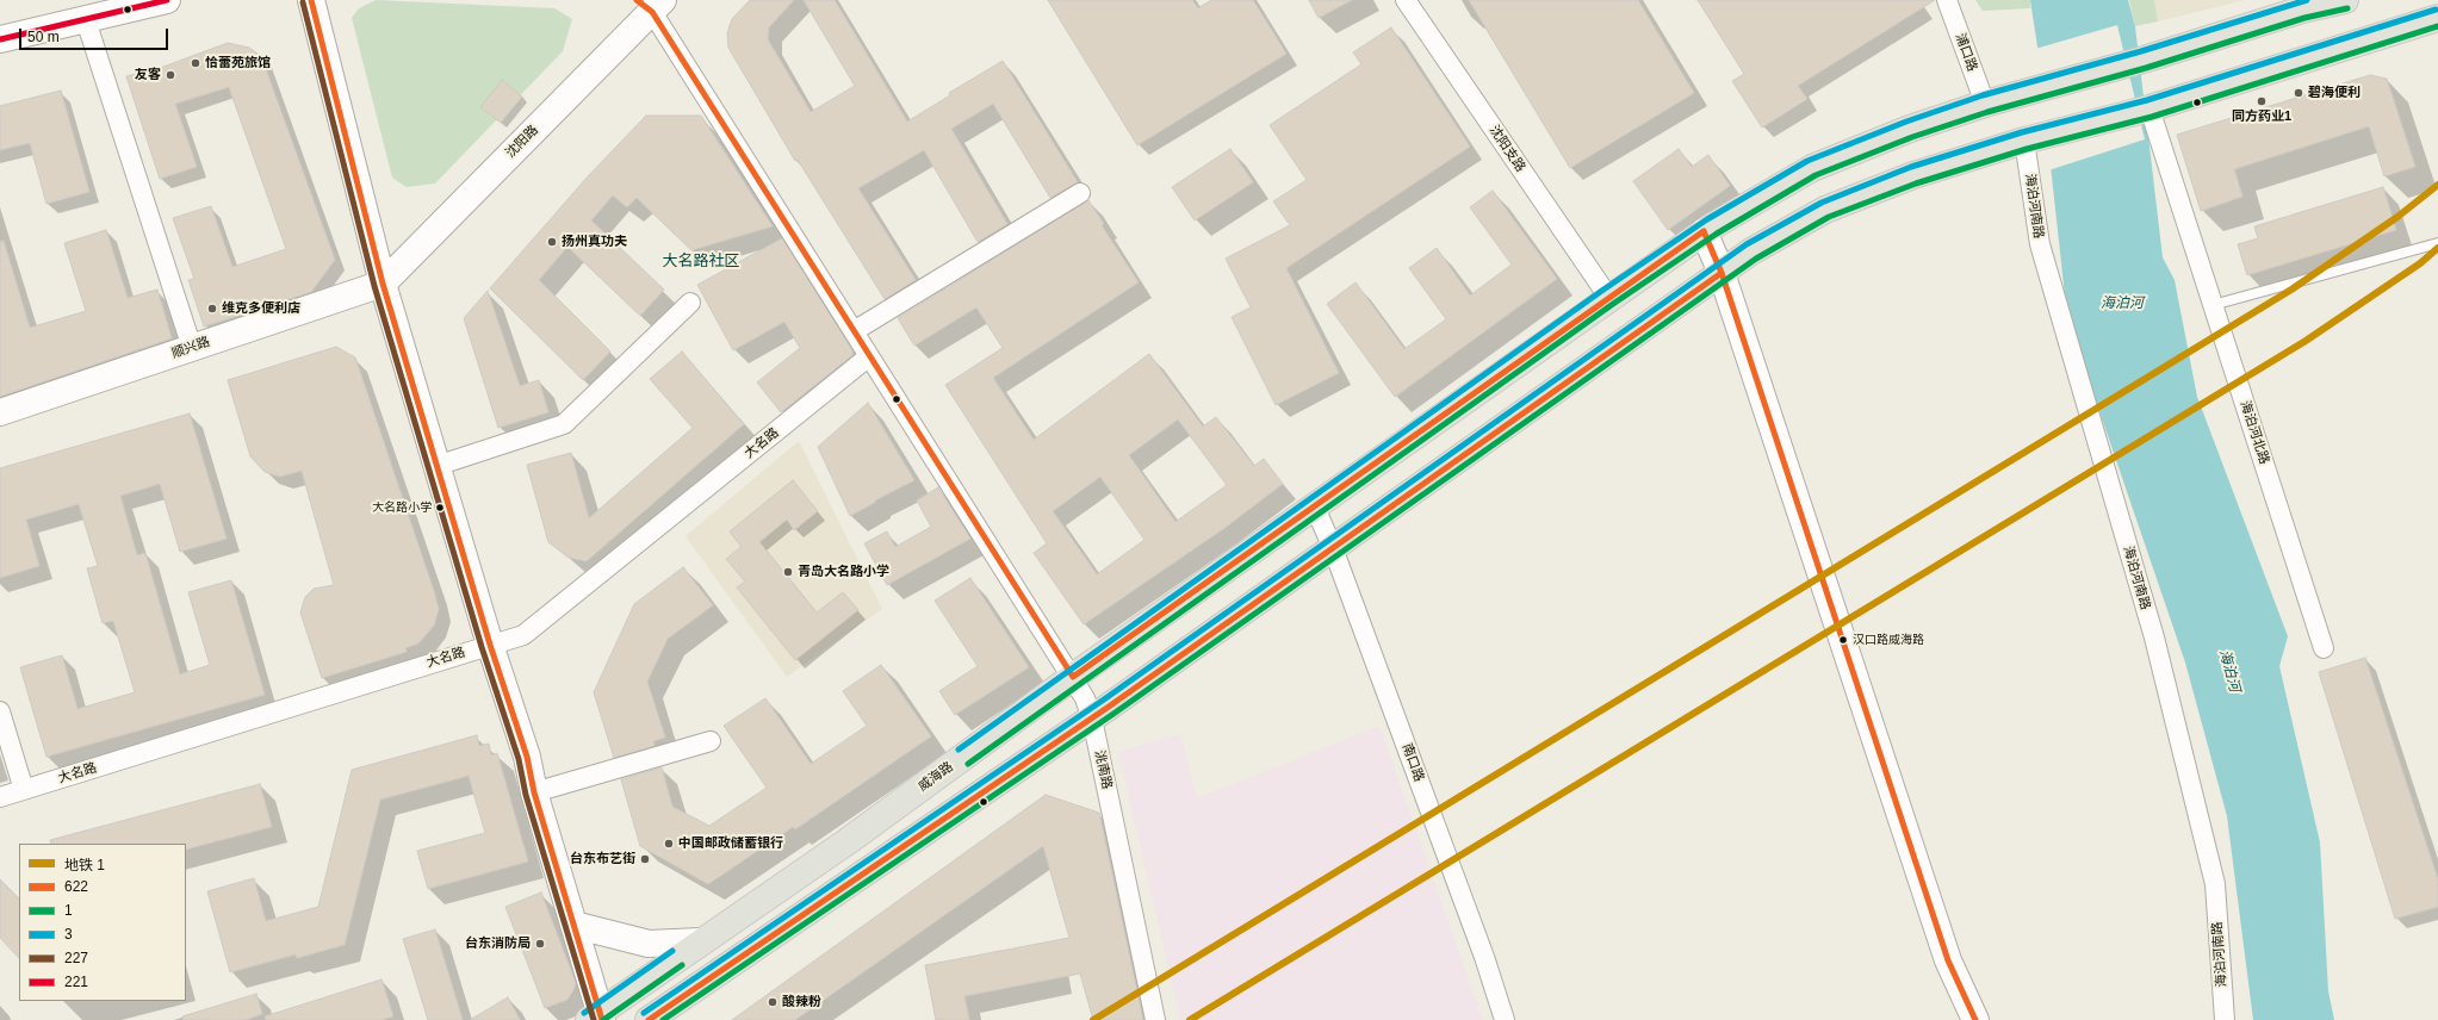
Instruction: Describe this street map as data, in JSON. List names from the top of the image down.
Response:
{
  "streets": {
    "main road": ["沈阳路", "顺兴路", "威海路"],
    "street": [
      "浦口路",
      "沈阳支路",
      "海泊河南路",
      "海泊河北路",
      "大名路",
      "南口路",
      "洮南路"
    ]
  },
  "crossings": [
    ["浦口路", "威海路"],
    ["沈阳路", "顺兴路"],
    ["沈阳路", "洮南路"],
    ["沈阳支路", "威海路"],
    ["大名路", "洮南路"],
    ["南口路", "威海路"],
    ["洮南路", "威海路"]
  ],
  "districts": ["大名路社区"],
  "water": ["海泊河"],
  "places": [
    "恰蕾苑旅馆",
    "友客",
    "碧海便利",
    "同方药业1",
    "扬州真功夫",
    "维克多便利店",
    "大名路小学",
    "青岛大名路小学",
    "汉口路威海路",
    "中国邮政储蓄银行",
    "台东布艺街",
    "台东消防局",
    "酸辣粉"
  ],
  "lines": [
    "transit line 622",
    "transit line 3",
    "transit line 221",
    "transit line 227",
    "transit line 1",
    "metro line 1"
  ],
  "legend": [
    "地铁 1",
    "622",
    "1",
    "3",
    "227",
    "221"
  ],
  "scale_bar": "50 m"
}
